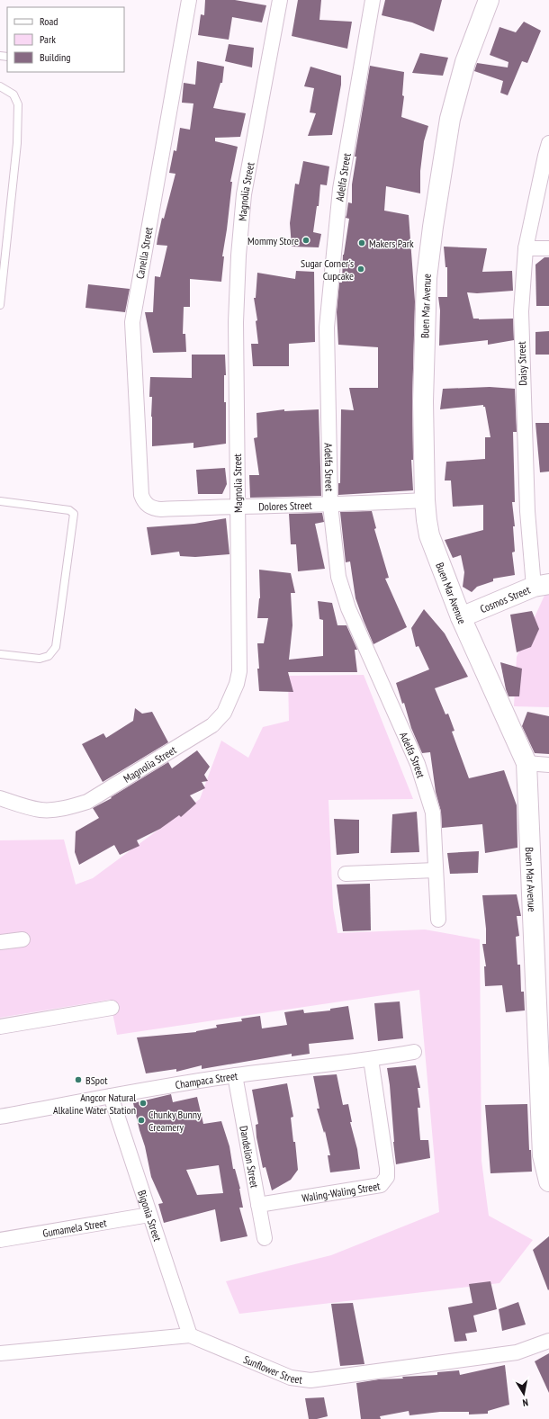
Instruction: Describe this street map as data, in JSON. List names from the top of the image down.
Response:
{
  "streets": {
    "street": [
      "Adelfa Street",
      "Magnolia Street",
      "Canella Street",
      "Buen Mar Avenue",
      "Daisy Street",
      "Dolores Street",
      "Cosmos Street",
      "Champaca Street",
      "Dandelion Street",
      "Waling-Waling Street",
      "Bigonia Street",
      "Gumamela Street",
      "Sunflower Street"
    ]
  },
  "crossings": [
    ["Adelfa Street", "Dolores Street"],
    ["Magnolia Street", "Dolores Street"],
    ["Canella Street", "Dolores Street"],
    ["Buen Mar Avenue", "Dolores Street"],
    ["Buen Mar Avenue", "Cosmos Street"],
    ["Daisy Street", "Cosmos Street"],
    ["Champaca Street", "Dandelion Street"],
    ["Champaca Street", "Waling-Waling Street"],
    ["Champaca Street", "Bigonia Street"],
    ["Dandelion Street", "Waling-Waling Street"],
    ["Bigonia Street", "Gumamela Street"],
    ["Bigonia Street", "Sunflower Street"]
  ],
  "places": [
    "Mommy Store",
    "Makers Park",
    "Sugar Corner's Cupcake",
    "BSpot",
    "Angcor Natural Alkaline Water Station",
    "Chunky Bunny Creamery"
  ],
  "legend": ["Road", "Park", "Building"],
  "north": "bottom"
}
